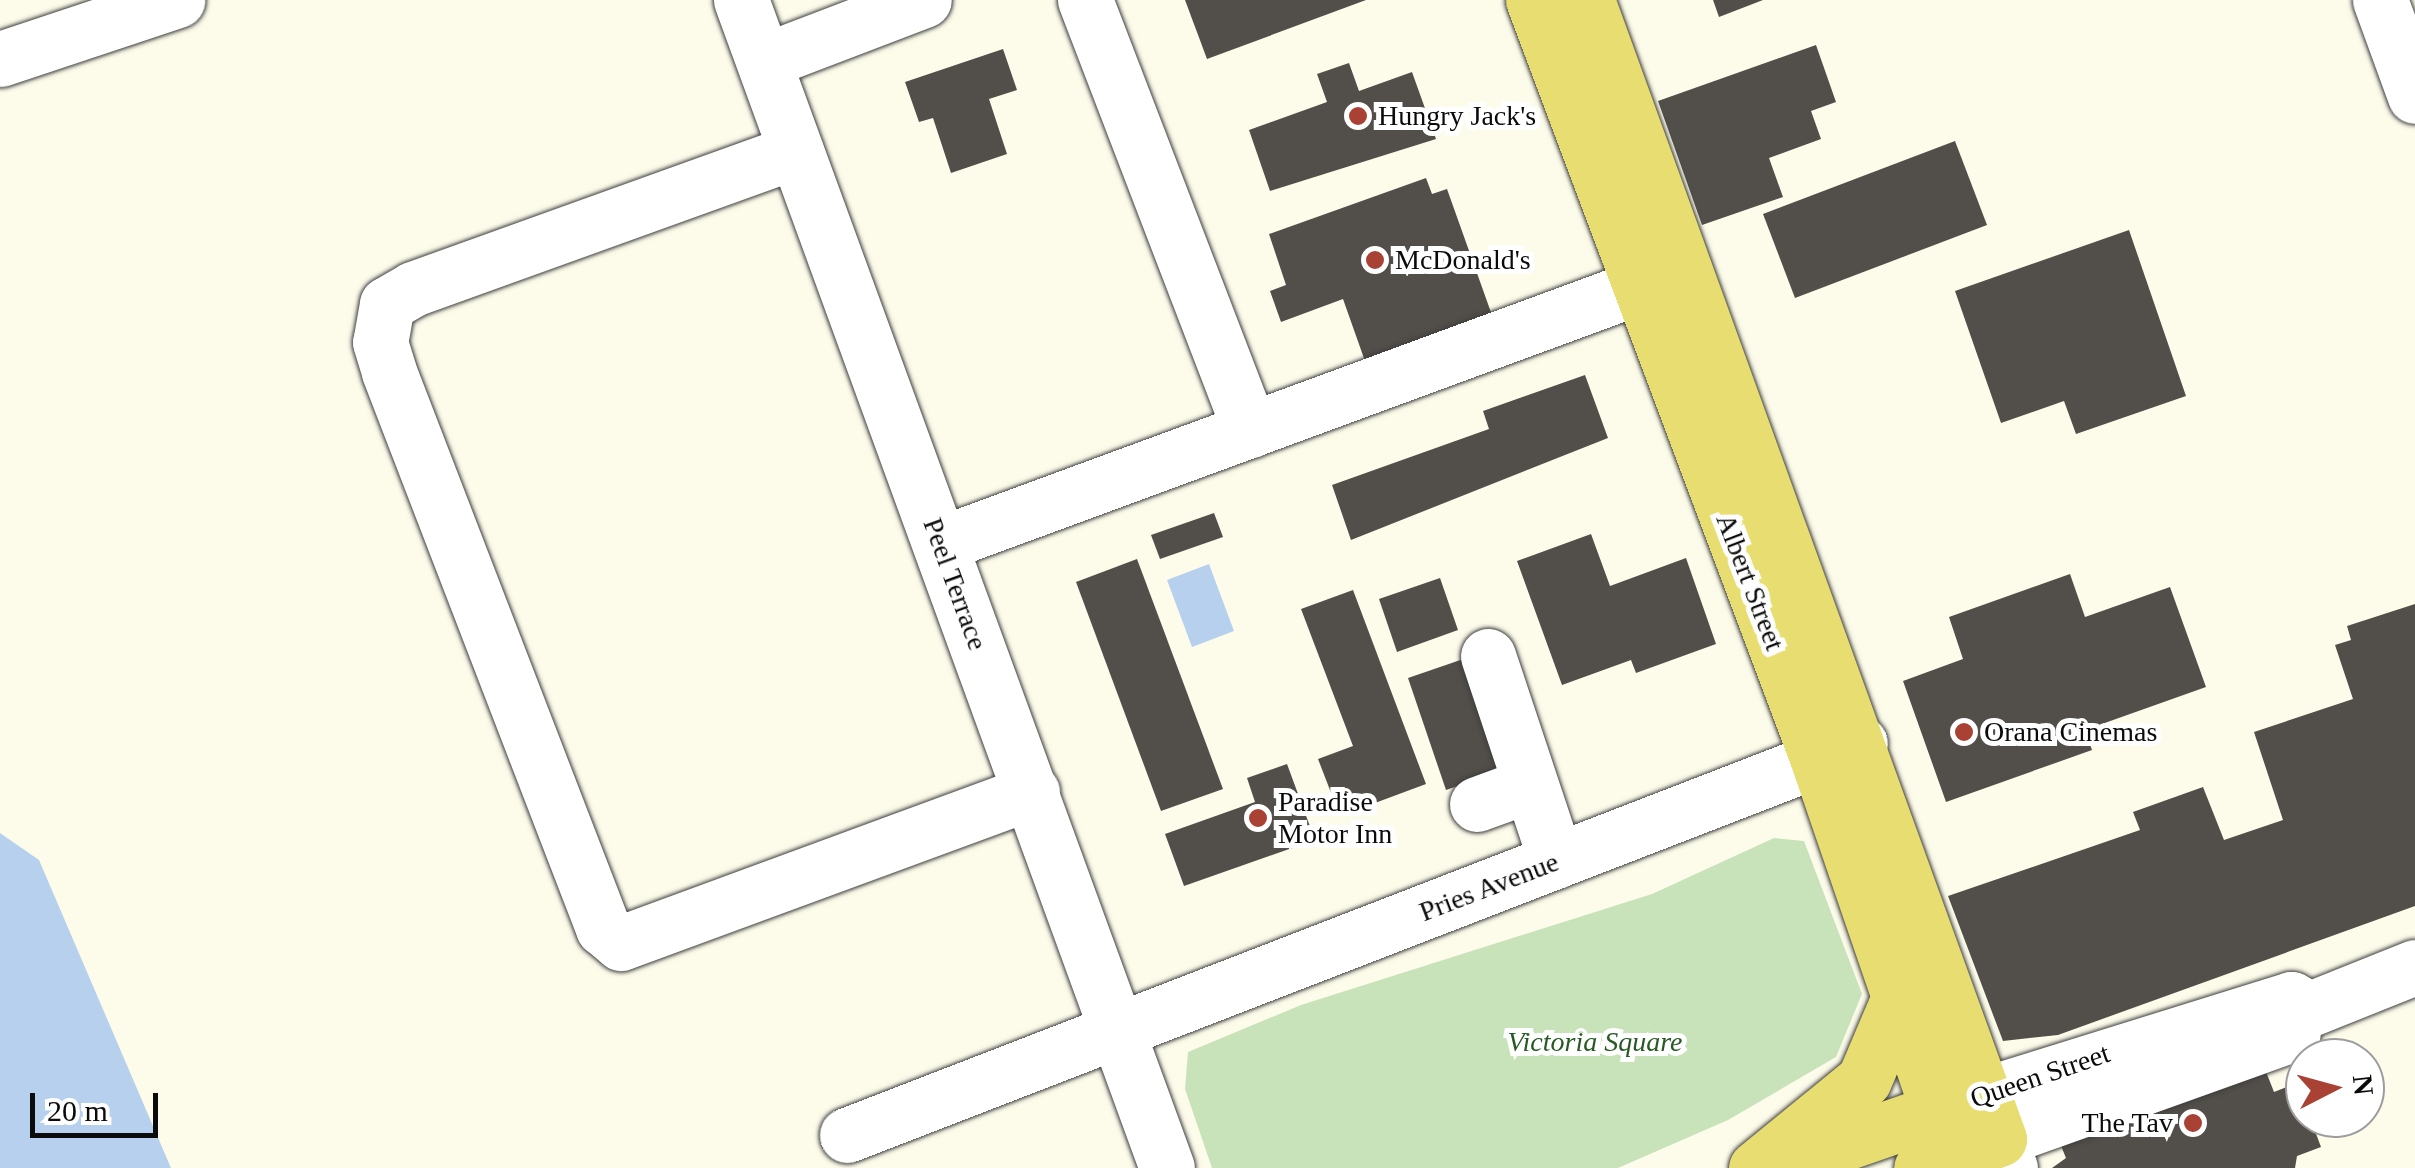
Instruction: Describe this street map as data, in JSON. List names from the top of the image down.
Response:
{
  "streets": {
    "main road": ["Albert Street", "Queen Street"],
    "street": ["Peel Terrace", "Pries Avenue"]
  },
  "crossings": [
    ["Albert Street", "Pries Avenue"],
    ["Albert Street", "Queen Street"],
    ["Peel Terrace", "Pries Avenue"]
  ],
  "parks": ["Victoria Square"],
  "places": [
    "Hungry Jack's",
    "McDonald's",
    "Orana Cinemas",
    "Paradise Motor Inn",
    "The Tav"
  ],
  "scale_bar": "20 m",
  "north": "right"
}
